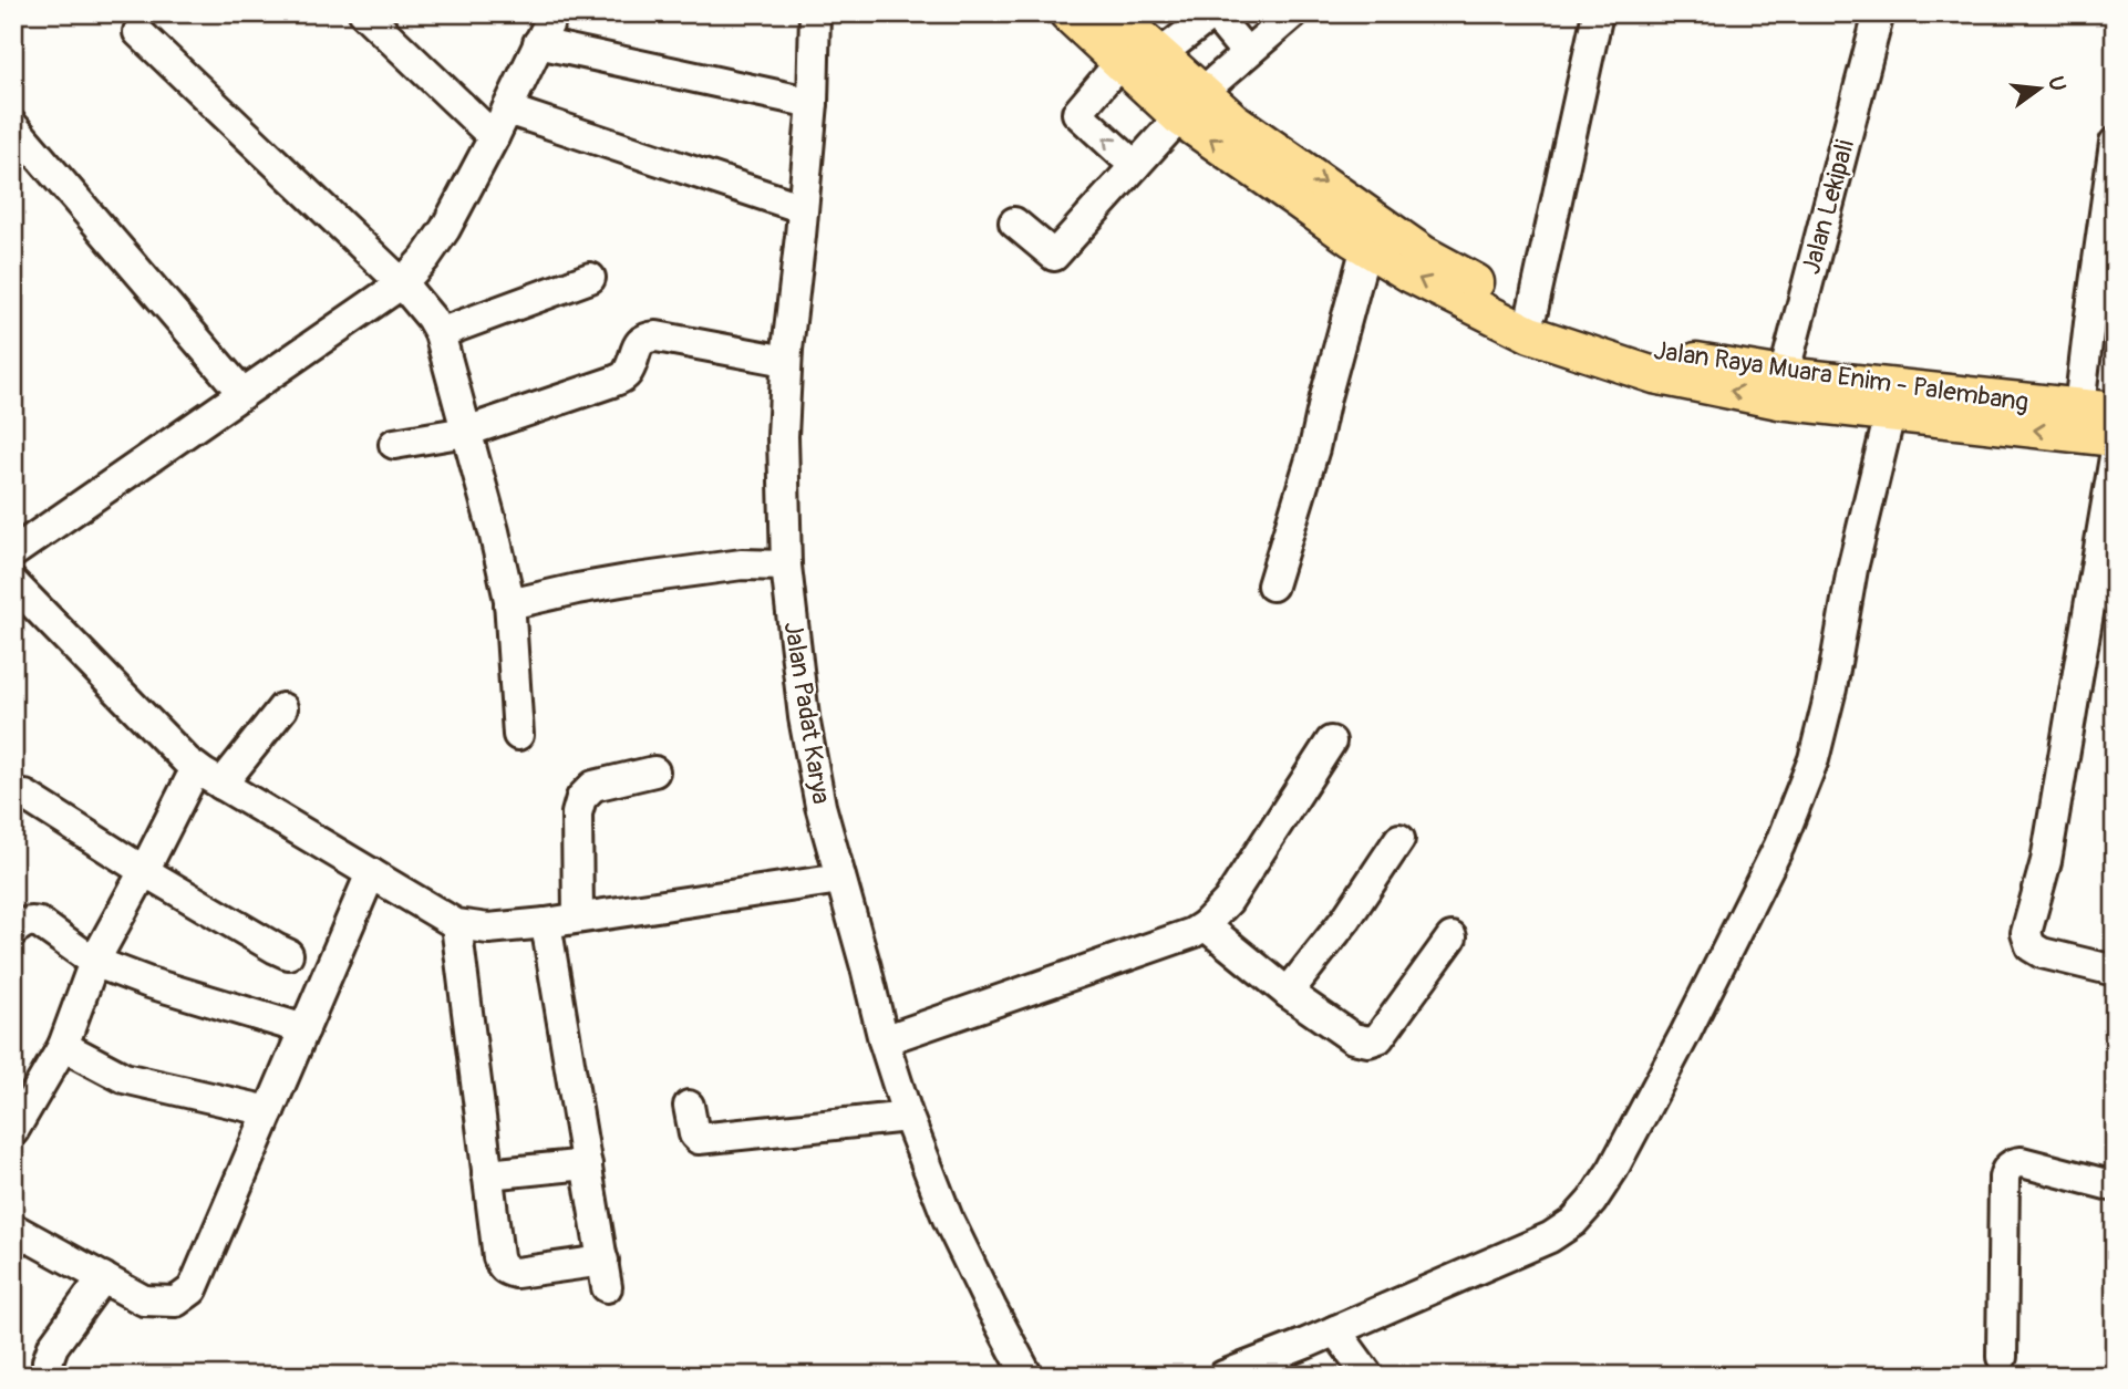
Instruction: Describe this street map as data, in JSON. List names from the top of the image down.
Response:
{
  "streets": {
    "main road": ["Jalan Raya Muara Enim - Palembang"],
    "street": ["Jalan Lekipali", "Jalan Padat Karya"]
  },
  "crossings": [
    ["Jalan Lekipali", "Jalan Raya Muara Enim - Palembang"]
  ],
  "north": "right"
}
